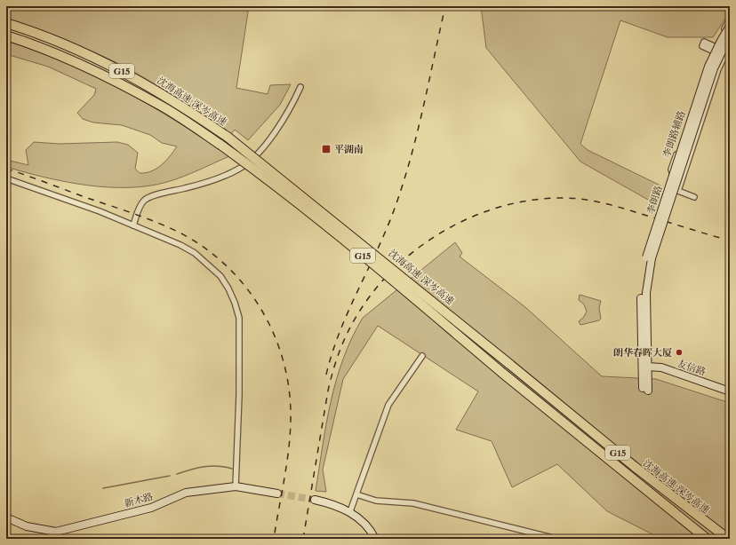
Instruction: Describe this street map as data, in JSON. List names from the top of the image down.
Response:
{
  "streets": {
    "highway": ["G15", "沈海高速 深岑高速"],
    "street": [
      "李朗路辅路",
      "李朗路",
      "友信路",
      "新木路"
    ]
  },
  "crossings": [
    ["李朗路", "友信路"]
  ],
  "places": {
    "transit": ["平湖南"],
    "other": ["朗华春晖大厦"]
  }
}
